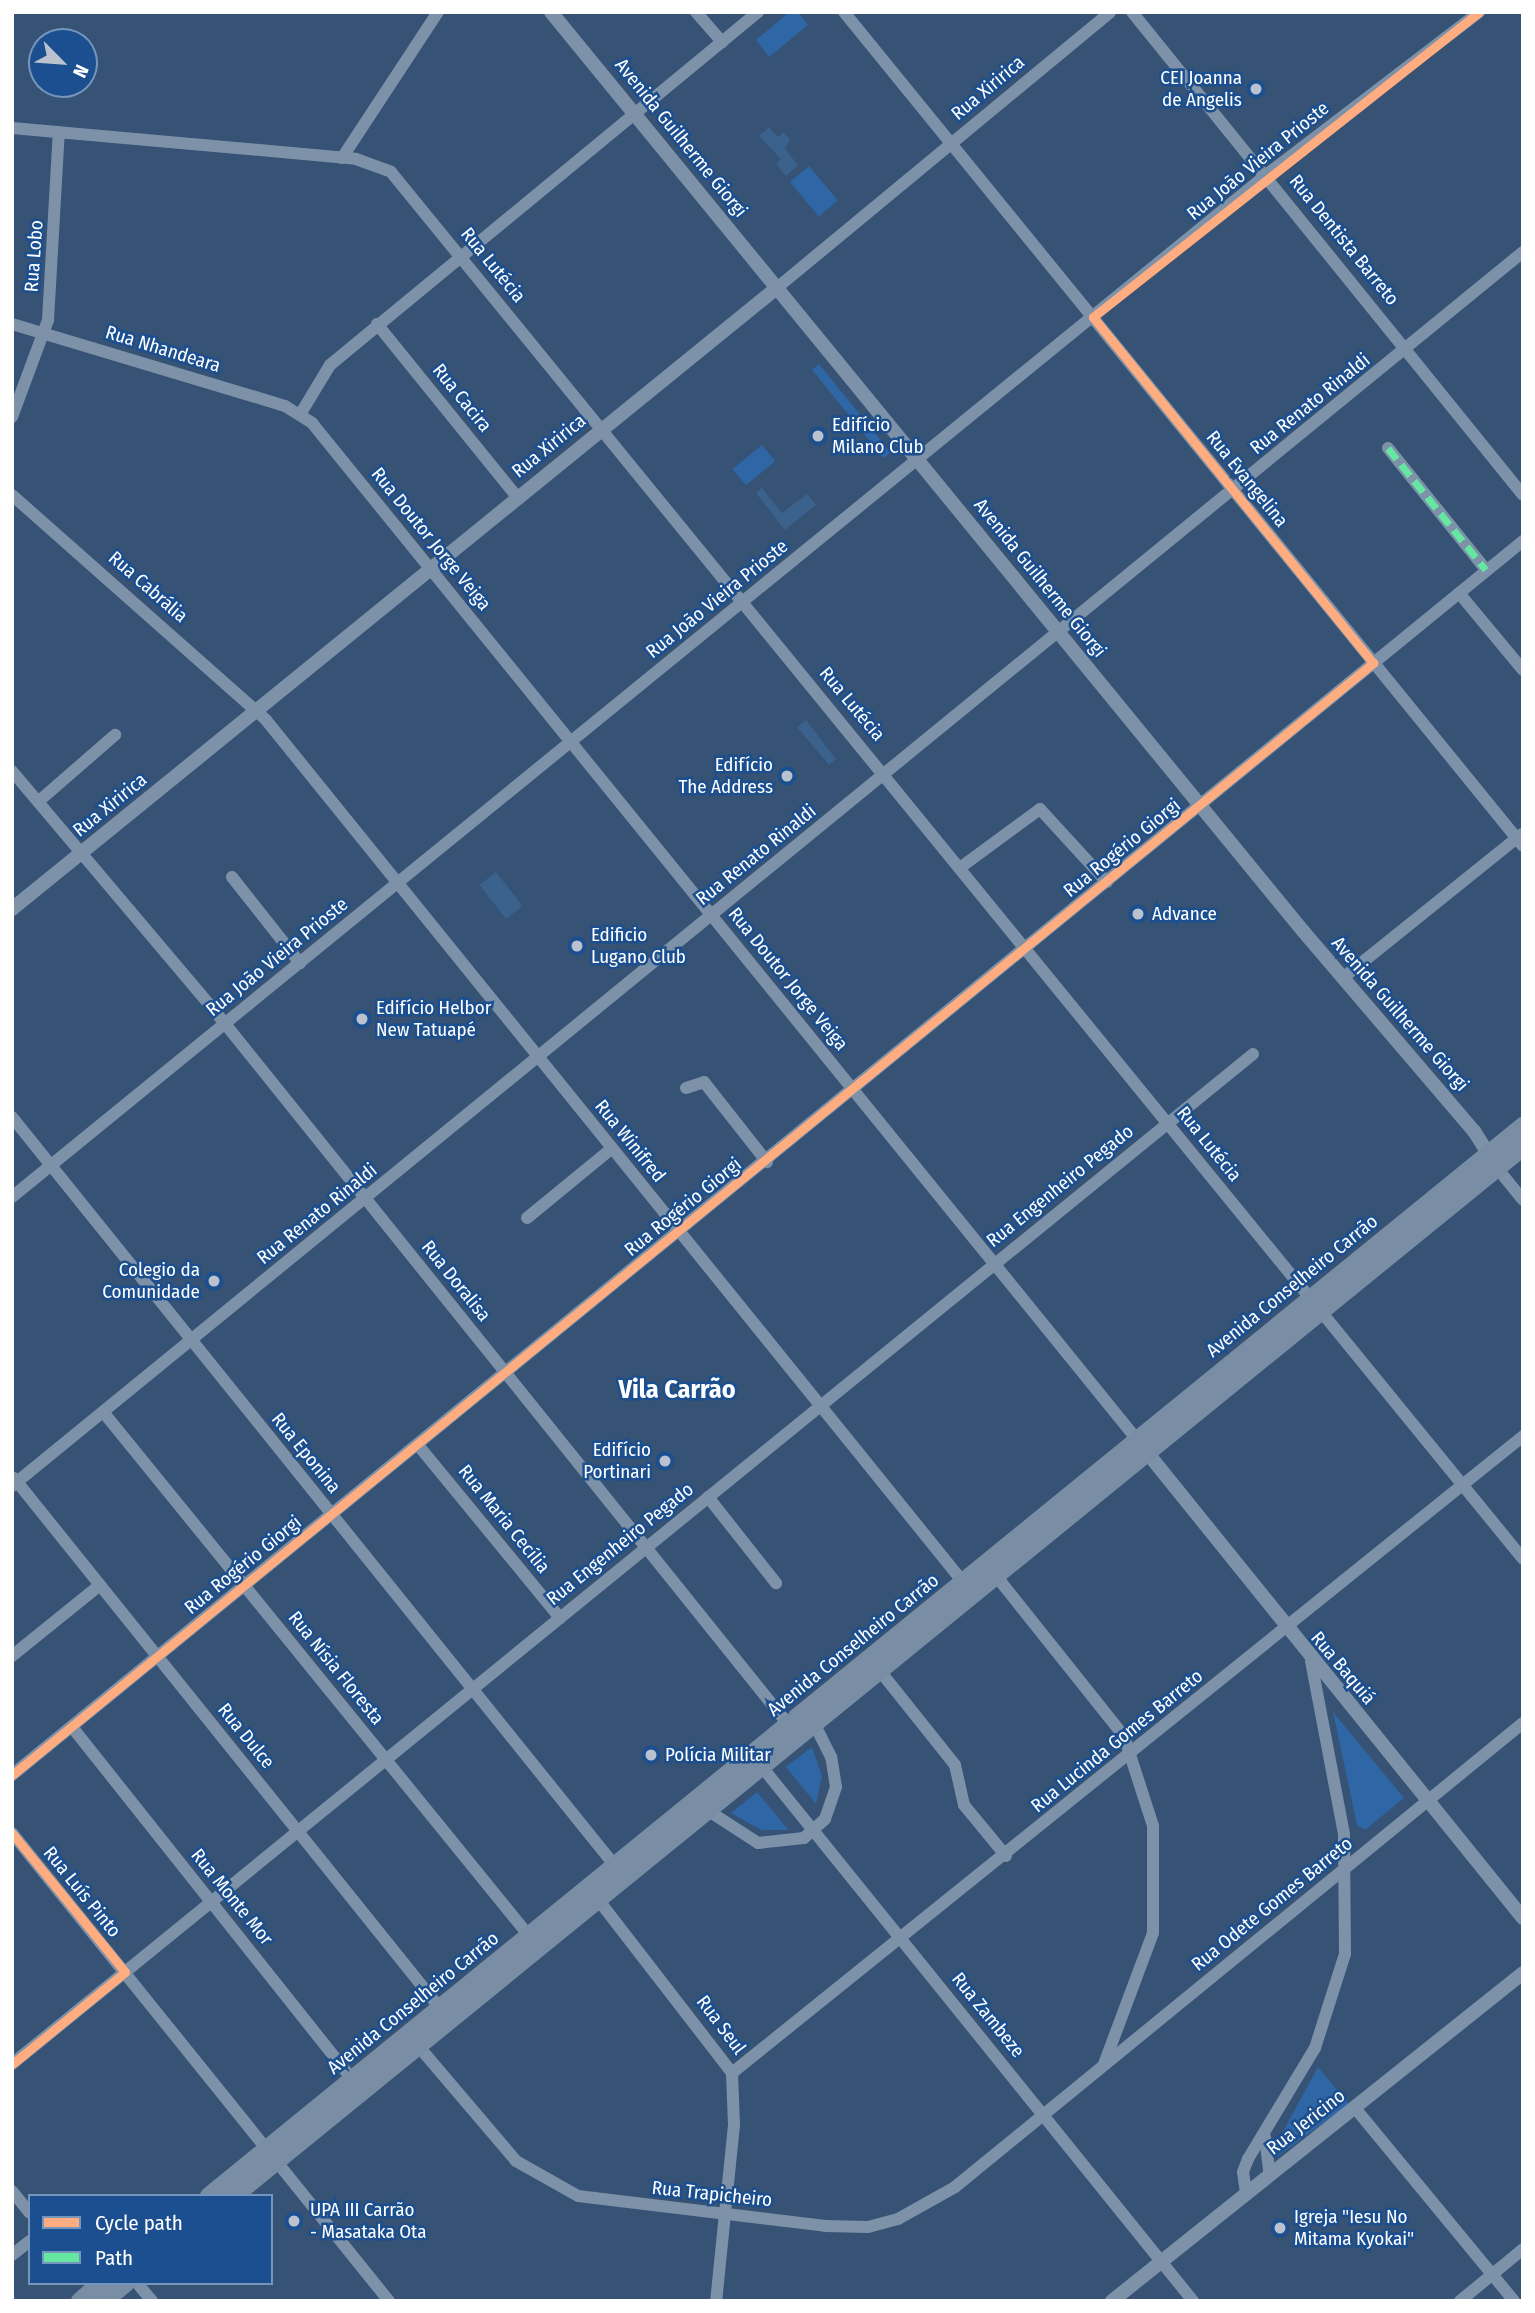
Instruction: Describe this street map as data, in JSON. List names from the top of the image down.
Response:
{
  "streets": {
    "main road": ["Avenida Conselheiro Carrão"],
    "street": [
      "Rua Xiririca",
      "Avenida Guilherme Giorgi",
      "Rua João Vieira Prioste",
      "Rua Dentista Barreto",
      "Rua Lobo",
      "Rua Lutécia",
      "Rua Nhandeara",
      "Rua Cacira",
      "Rua Renato Rinaldi",
      "Rua Evangelina",
      "Rua Doutor Jorge Veiga",
      "Rua Cabrália",
      "Rua Rogério Giorgi",
      "Rua Winifred",
      "Rua Engenheiro Pegado",
      "Rua Doralisa",
      "Rua Eponina",
      "Rua Maria Cecília",
      "Rua Nísia Floresta",
      "Rua Baquiá",
      "Rua Dulce",
      "Rua Lucinda Gomes Barreto",
      "Rua Luís Pinto",
      "Rua Monte Mor",
      "Rua Odete Gomes Barreto",
      "Rua Zambeze",
      "Rua Seul",
      "Rua Jericino",
      "Rua Trapicheiro"
    ]
  },
  "crossings": [
    ["Rua Xiririca", "Avenida Guilherme Giorgi"],
    ["Rua Xiririca", "Rua Lutécia"],
    ["Rua Xiririca", "Rua Cacira"],
    ["Rua Xiririca", "Rua Evangelina"],
    ["Rua Xiririca", "Rua Doutor Jorge Veiga"],
    ["Rua Xiririca", "Rua Cabrália"],
    ["Rua Xiririca", "Rua Winifred"],
    ["Rua Xiririca", "Rua Doralisa"],
    ["Avenida Guilherme Giorgi", "Rua João Vieira Prioste"],
    ["Avenida Guilherme Giorgi", "Rua Renato Rinaldi"],
    ["Avenida Guilherme Giorgi", "Rua Rogério Giorgi"],
    ["Avenida Guilherme Giorgi", "Avenida Conselheiro Carrão"],
    ["Rua João Vieira Prioste", "Rua Dentista Barreto"],
    ["Rua João Vieira Prioste", "Rua Lutécia"],
    ["Rua João Vieira Prioste", "Rua Evangelina"],
    ["Rua João Vieira Prioste", "Rua Doutor Jorge Veiga"],
    ["Rua João Vieira Prioste", "Rua Winifred"],
    ["Rua João Vieira Prioste", "Rua Doralisa"],
    ["Rua João Vieira Prioste", "Rua Eponina"],
    ["Rua Dentista Barreto", "Rua Renato Rinaldi"],
    ["Rua Lobo", "Rua Lutécia"],
    ["Rua Lobo", "Rua Nhandeara"],
    ["Rua Lutécia", "Rua Renato Rinaldi"],
    ["Rua Lutécia", "Rua Rogério Giorgi"],
    ["Rua Lutécia", "Rua Engenheiro Pegado"],
    ["Rua Lutécia", "Avenida Conselheiro Carrão"],
    ["Rua Lutécia", "Rua Lucinda Gomes Barreto"],
    ["Rua Nhandeara", "Rua Doutor Jorge Veiga"],
    ["Rua Renato Rinaldi", "Rua Evangelina"],
    ["Rua Renato Rinaldi", "Rua Doutor Jorge Veiga"],
    ["Rua Renato Rinaldi", "Rua Winifred"],
    ["Rua Renato Rinaldi", "Rua Doralisa"],
    ["Rua Renato Rinaldi", "Rua Eponina"],
    ["Rua Renato Rinaldi", "Rua Nísia Floresta"],
    ["Rua Renato Rinaldi", "Rua Dulce"],
    ["Rua Evangelina", "Rua Rogério Giorgi"],
    ["Rua Doutor Jorge Veiga", "Rua Rogério Giorgi"],
    ["Rua Doutor Jorge Veiga", "Rua Engenheiro Pegado"],
    ["Rua Doutor Jorge Veiga", "Avenida Conselheiro Carrão"],
    ["Rua Doutor Jorge Veiga", "Rua Baquiá"],
    ["Rua Cabrália", "Rua Winifred"],
    ["Rua Rogério Giorgi", "Rua Winifred"],
    ["Rua Rogério Giorgi", "Rua Doralisa"],
    ["Rua Rogério Giorgi", "Rua Eponina"],
    ["Rua Rogério Giorgi", "Rua Maria Cecília"],
    ["Rua Rogério Giorgi", "Rua Nísia Floresta"],
    ["Rua Rogério Giorgi", "Rua Dulce"],
    ["Rua Rogério Giorgi", "Rua Monte Mor"],
    ["Rua Winifred", "Rua Engenheiro Pegado"],
    ["Rua Winifred", "Avenida Conselheiro Carrão"],
    ["Rua Engenheiro Pegado", "Rua Doralisa"],
    ["Rua Engenheiro Pegado", "Rua Eponina"],
    ["Rua Engenheiro Pegado", "Rua Maria Cecília"],
    ["Rua Engenheiro Pegado", "Rua Nísia Floresta"],
    ["Rua Engenheiro Pegado", "Rua Dulce"],
    ["Rua Engenheiro Pegado", "Rua Luís Pinto"],
    ["Rua Engenheiro Pegado", "Rua Monte Mor"],
    ["Rua Doralisa", "Avenida Conselheiro Carrão"],
    ["Avenida Conselheiro Carrão", "Rua Eponina"],
    ["Avenida Conselheiro Carrão", "Rua Nísia Floresta"],
    ["Avenida Conselheiro Carrão", "Rua Baquiá"],
    ["Avenida Conselheiro Carrão", "Rua Dulce"],
    ["Avenida Conselheiro Carrão", "Rua Luís Pinto"],
    ["Avenida Conselheiro Carrão", "Rua Monte Mor"],
    ["Avenida Conselheiro Carrão", "Rua Zambeze"],
    ["Avenida Conselheiro Carrão", "Rua Seul"],
    ["Avenida Conselheiro Carrão", "Rua Trapicheiro"],
    ["Rua Baquiá", "Rua Lucinda Gomes Barreto"],
    ["Rua Baquiá", "Rua Odete Gomes Barreto"],
    ["Rua Lucinda Gomes Barreto", "Rua Zambeze"],
    ["Rua Lucinda Gomes Barreto", "Rua Seul"],
    ["Rua Odete Gomes Barreto", "Rua Zambeze"],
    ["Rua Odete Gomes Barreto", "Rua Trapicheiro"],
    ["Rua Zambeze", "Rua Jericino"],
    ["Rua Zambeze", "Rua Trapicheiro"],
    ["Rua Seul", "Rua Trapicheiro"]
  ],
  "districts": ["Vila Carrão"],
  "places": [
    "CEI Joanna de Angelis",
    "Edifício Milano Club",
    "Edifício The Address",
    "Advance",
    "Edificio Lugano Club",
    "Edifício Helbor New Tatuapé",
    "Colegio da Comunidade",
    "Edifício Portinari",
    "Polícia Militar",
    "UPA III Carrão - Masataka Ota",
    "Igreja \"Iesu No Mitama Kyokai\""
  ],
  "legend": ["Cycle path", "Path"],
  "north": "bottom right"
}
